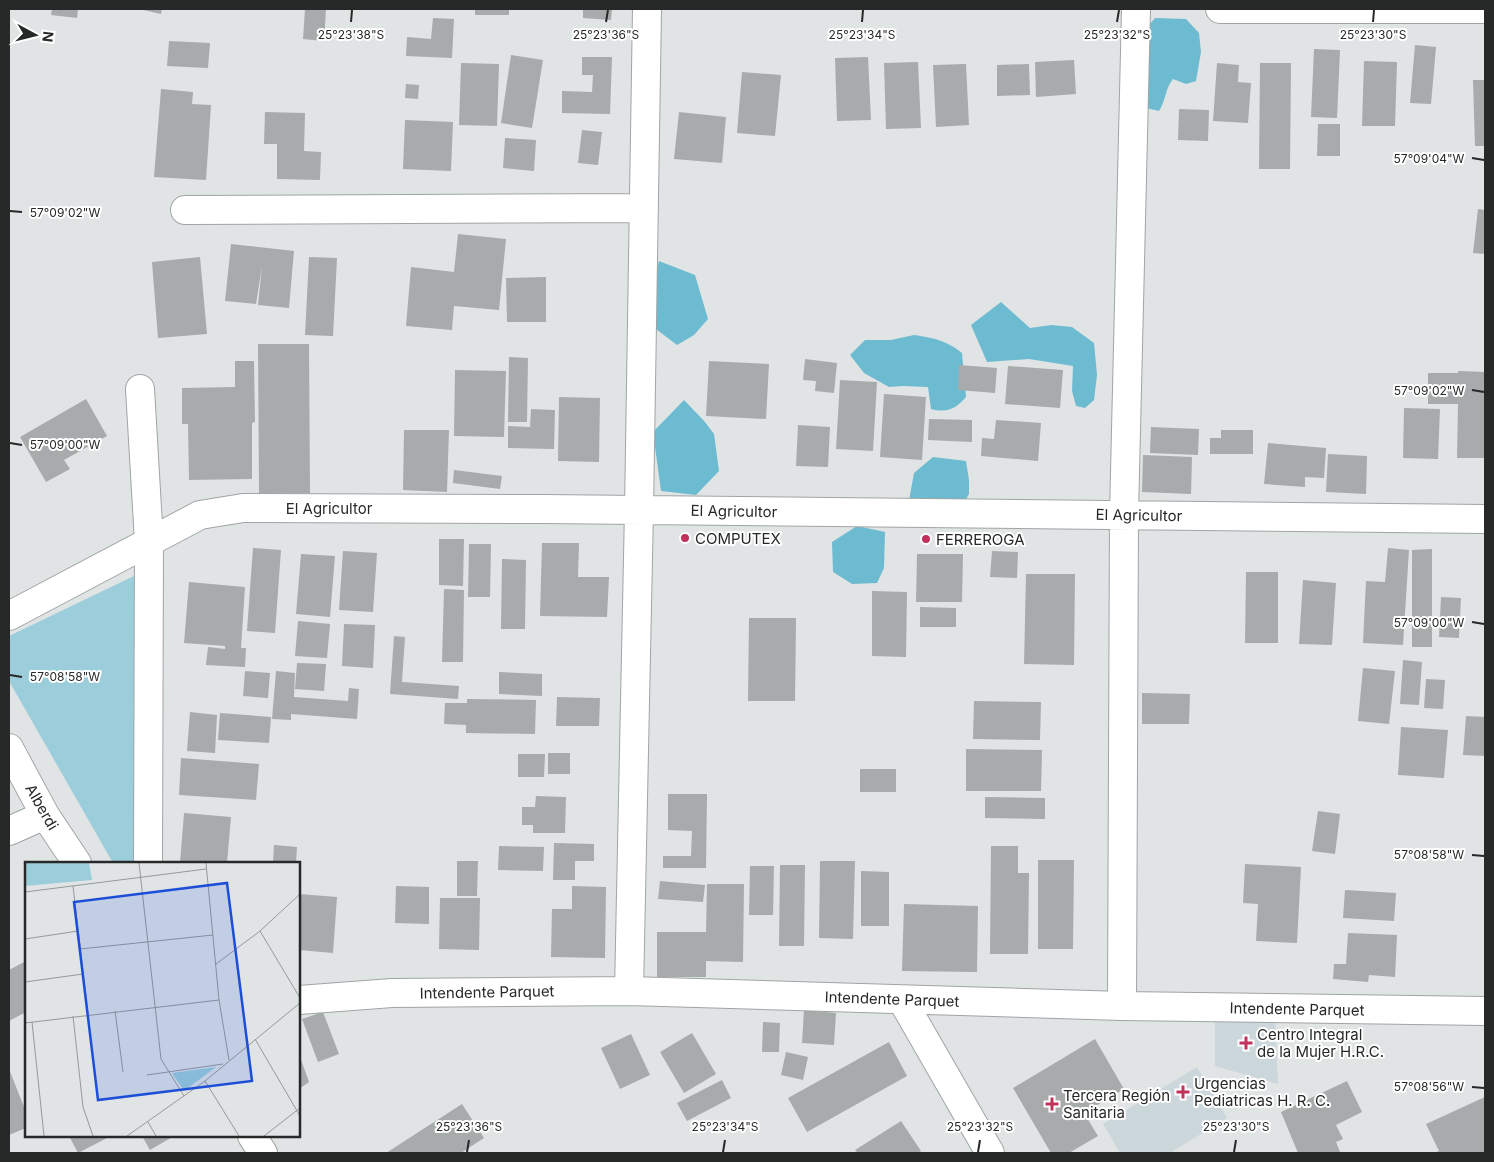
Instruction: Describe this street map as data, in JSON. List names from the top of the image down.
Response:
{
  "streets": {
    "street": ["El Agricultor", "Alberdi", "Intendente Parquet"]
  },
  "places": {
    "other": ["COMPUTEX", "FERREROGA"],
    "health": ["Centro Integral de la Mujer H.R.C.", "Urgencias Pediatricas H. R. C.", "Tercera Región Sanitaria"]
  },
  "north": "right",
  "coordinates": [
    "25°23'38\"S",
    "25°23'36\"S",
    "25°23'34\"S",
    "25°23'32\"S",
    "25°23'30\"S",
    "57°09'04\"W",
    "57°09'02\"W",
    "57°09'00\"W",
    "57°08'58\"W",
    "57°08'56\"W"
  ]
}
